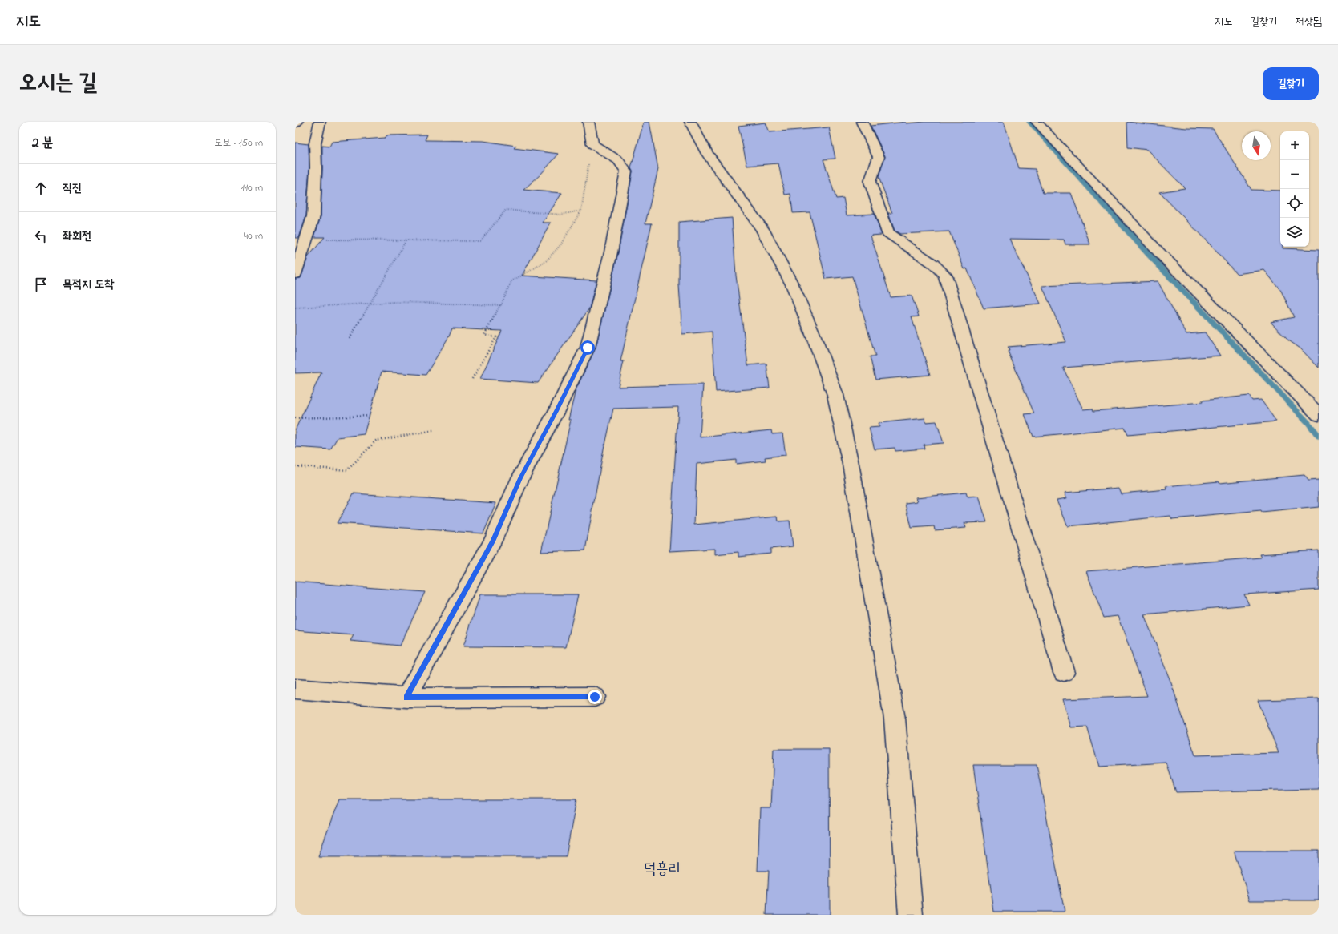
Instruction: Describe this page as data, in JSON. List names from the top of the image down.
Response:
{
  "districts": ["덕흥리"],
  "north": "bottom",
  "page": {
    "header": "지도",
    "nav": ["지도", "길찾기", "저장됨"],
    "title": "오시는 길",
    "buttons": "길찾기",
    "heading": ["2 분", "도보 · 150 m"],
    "map_buttons": ["+", "−"],
    "list": [
      ["직진", "110 m"],
      ["좌회전", "40 m"],
      "목적지 도착"
    ]
  }
}
